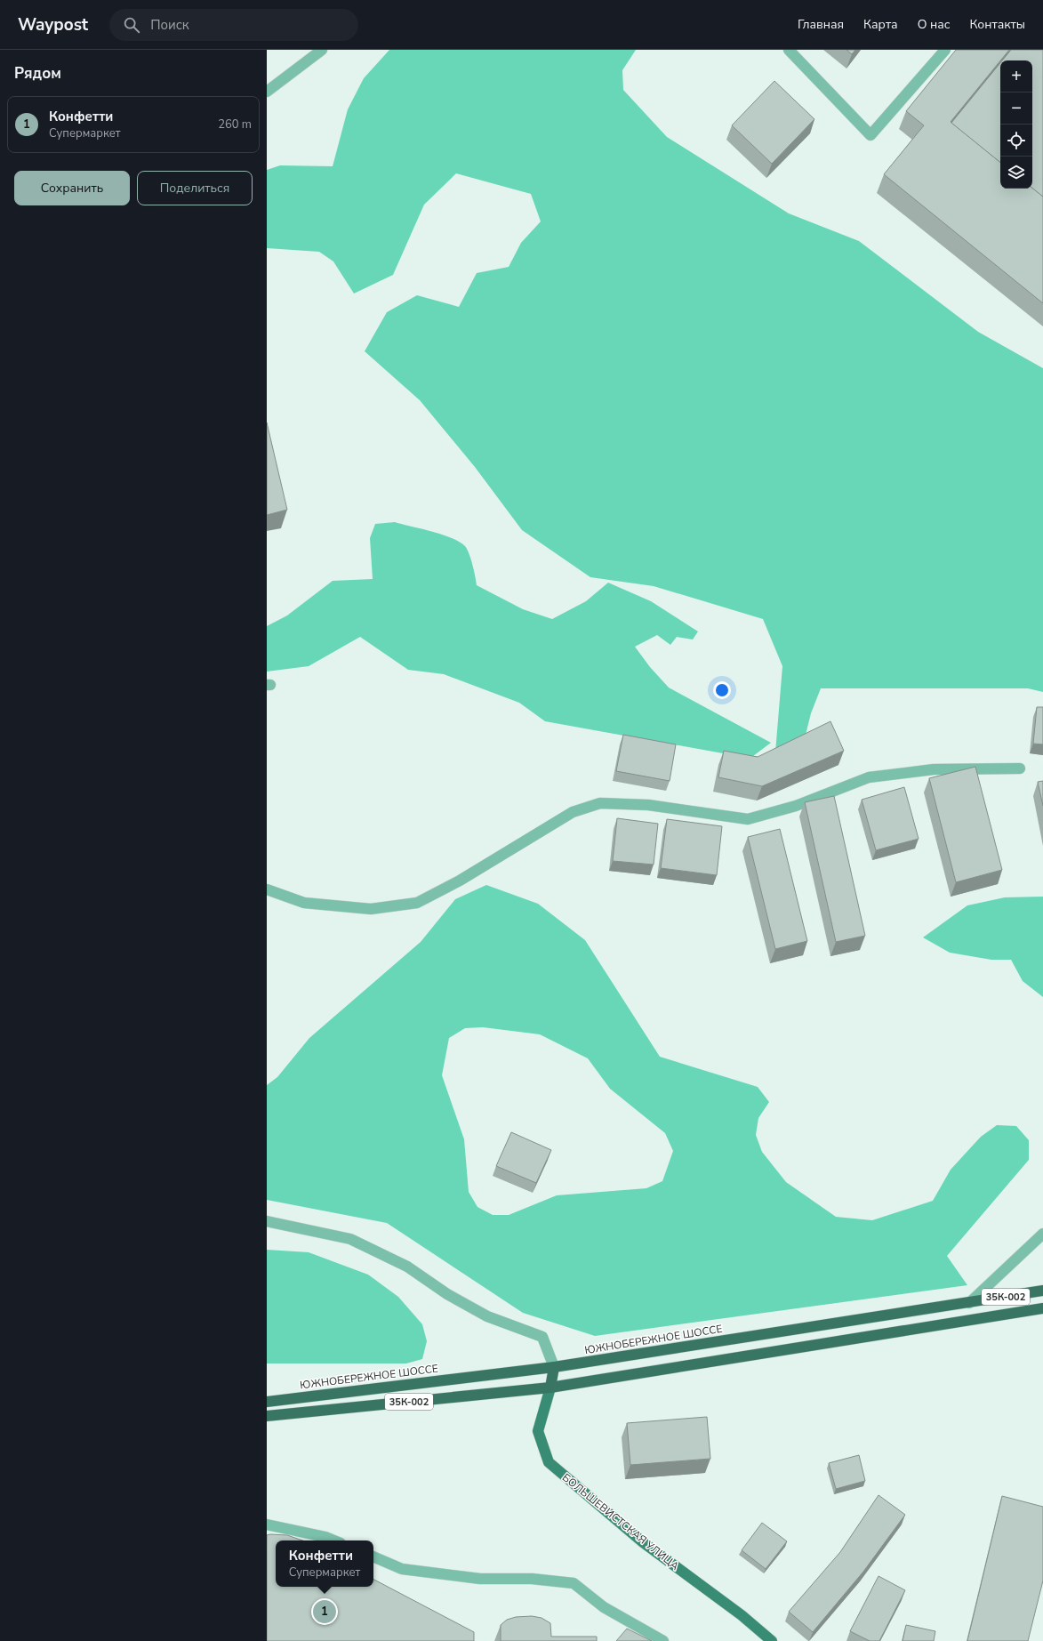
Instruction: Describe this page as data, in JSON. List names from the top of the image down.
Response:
{
  "streets": {
    "highway": ["35К-002", "ЮЖНОБЕРЕЖНОЕ ШОССЕ"],
    "main road": ["БОЛЬШЕВИСТСКАЯ УЛИЦА"]
  },
  "crossings": [
    ["35К-002", "БОЛЬШЕВИСТСКАЯ УЛИЦА"]
  ],
  "page": {
    "header": "Waypost",
    "search": "Поиск",
    "nav": [
      "Главная",
      "Карта",
      "О нас",
      "Контакты"
    ],
    "heading": "Рядом",
    "map_buttons": ["+", "−"],
    "list": [
      {
        "mark": "1",
        "name": "Конфетти",
        "note": "Супермаркет",
        "value": "260 m"
      }
    ],
    "buttons": ["Сохранить", "Поделиться"],
    "popup": ["Конфетти", "Супермаркет"],
    "pins": "1"
  }
}
